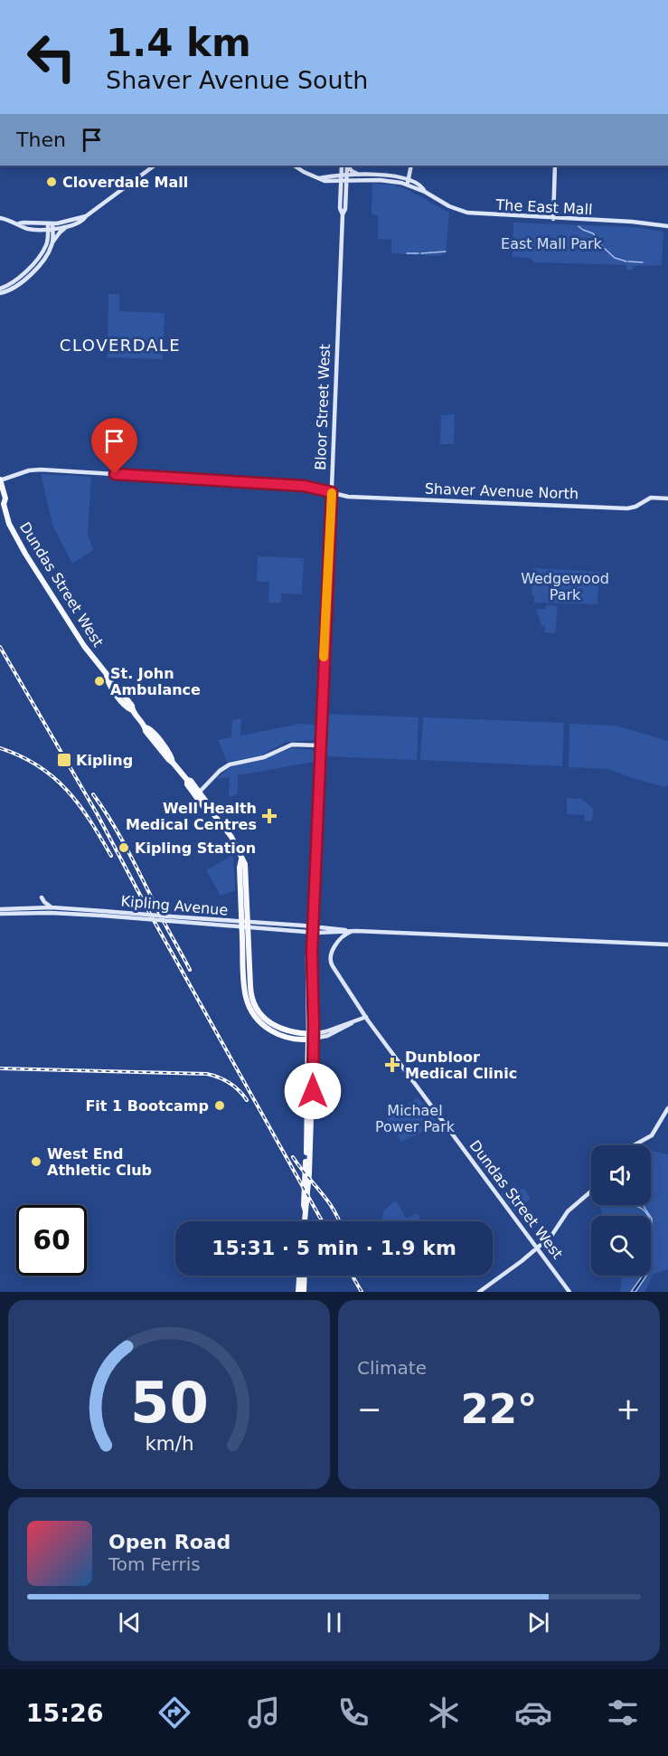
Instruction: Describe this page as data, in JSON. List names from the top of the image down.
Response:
{
  "streets": {
    "main road": [
      "The East Mall",
      "Bloor Street West",
      "Shaver Avenue North",
      "Dundas Street West",
      "Kipling Avenue"
    ]
  },
  "crossings": [
    ["The East Mall", "Bloor Street West"],
    ["Bloor Street West", "Shaver Avenue North"],
    ["Bloor Street West", "Dundas Street West"],
    ["Bloor Street West", "Kipling Avenue"],
    ["Shaver Avenue North", "Dundas Street West"],
    ["Dundas Street West", "Kipling Avenue"]
  ],
  "districts": ["CLOVERDALE"],
  "parks": ["East Mall Park", "Wedgewood Park", "Michael Power Park"],
  "places": {
    "other": [
      "Cloverdale Mall",
      "St. John Ambulance",
      "Kipling Station",
      "Fit 1 Bootcamp",
      "West End Athletic Club"
    ],
    "transit": ["Kipling"],
    "health": ["Well Health Medical Centres", "Dunbloor Medical Clinic"]
  },
  "page": {
    "turn": ["1.4 km", "Shaver Avenue South"],
    "then": "Then",
    "limit": "60",
    "trip": "15:31 · 5 min · 1.9 km",
    "tile": "Climate",
    "heat": ["−", "22°", "+"],
    "song": ["Open Road", "Tom Ferris"],
    "tabs": "15:26",
    "gauge": ["50", "km/h"]
  }
}
